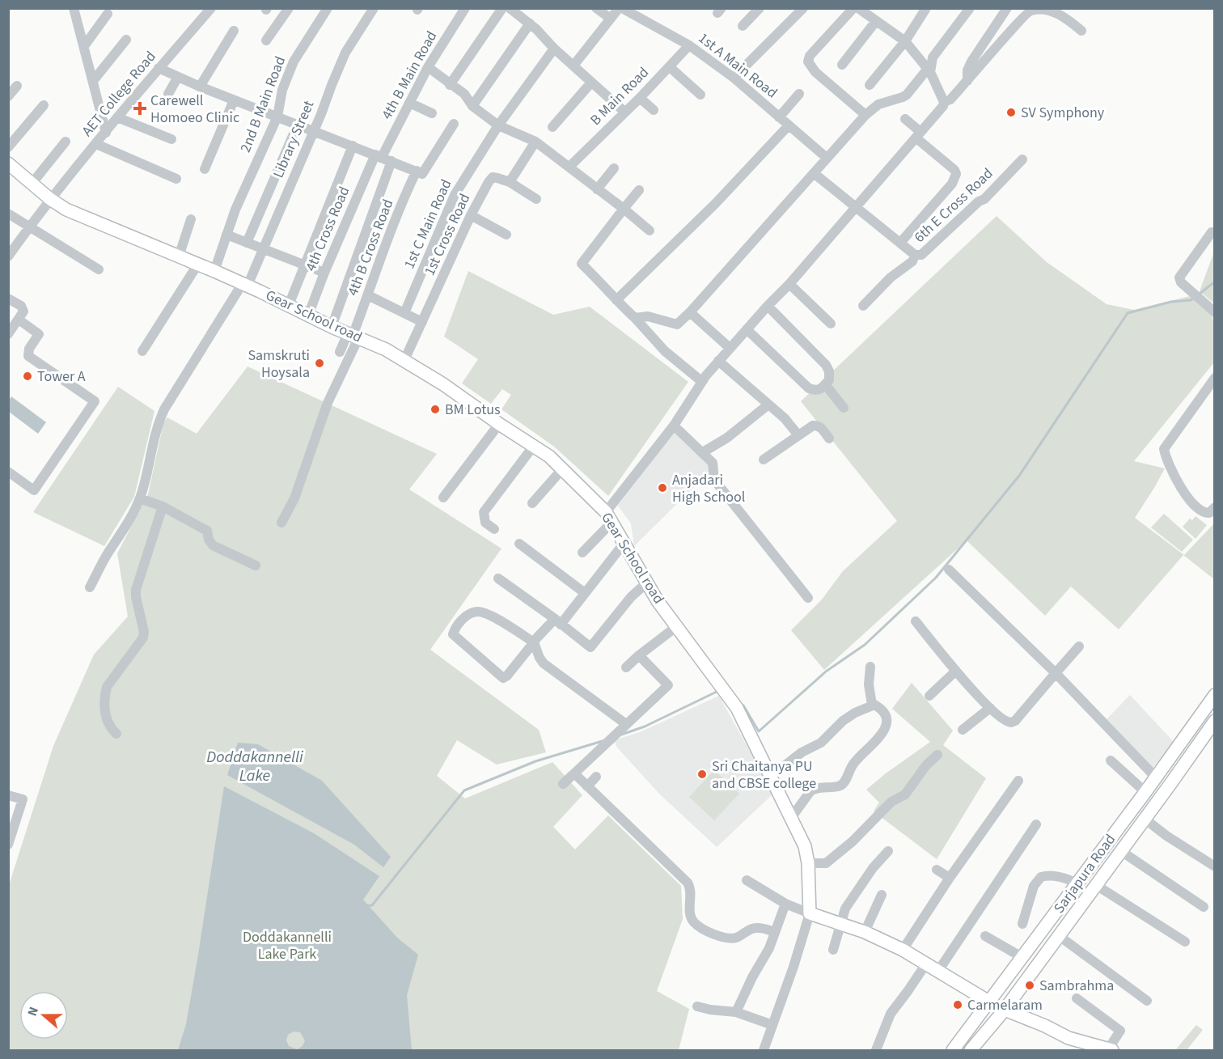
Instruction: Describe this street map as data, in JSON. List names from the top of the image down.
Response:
{
  "streets": {
    "main road": ["Gear School road", "Sarjapura Road"],
    "street": [
      "1st A Main Road",
      "4th B Main Road",
      "AET College Road",
      "B Main Road",
      "2nd B Main Road",
      "Library Street",
      "6th E Cross Road",
      "1st C Main Road",
      "4th Cross Road",
      "1st Cross Road",
      "4th B Cross Road"
    ]
  },
  "crossings": [
    ["1st A Main Road", "B Main Road"],
    ["4th B Main Road", "4th Cross Road"],
    ["AET College Road", "Gear School road"],
    ["2nd B Main Road", "Gear School road"],
    ["Library Street", "Gear School road"],
    ["4th Cross Road", "Gear School road"],
    ["1st Cross Road", "Gear School road"],
    ["4th B Cross Road", "Gear School road"]
  ],
  "water": ["Doddakannelli Lake"],
  "parks": ["Doddakannelli Lake Park"],
  "places": {
    "health": ["Carewell Homoeo Clinic"],
    "other": [
      "SV Symphony",
      "Samskruti Hoysala",
      "Tower A",
      "BM Lotus",
      "Anjadari High School",
      "Sri Chaitanya PU and CBSE college",
      "Sambrahma",
      "Carmelaram"
    ]
  },
  "north": "left"
}
